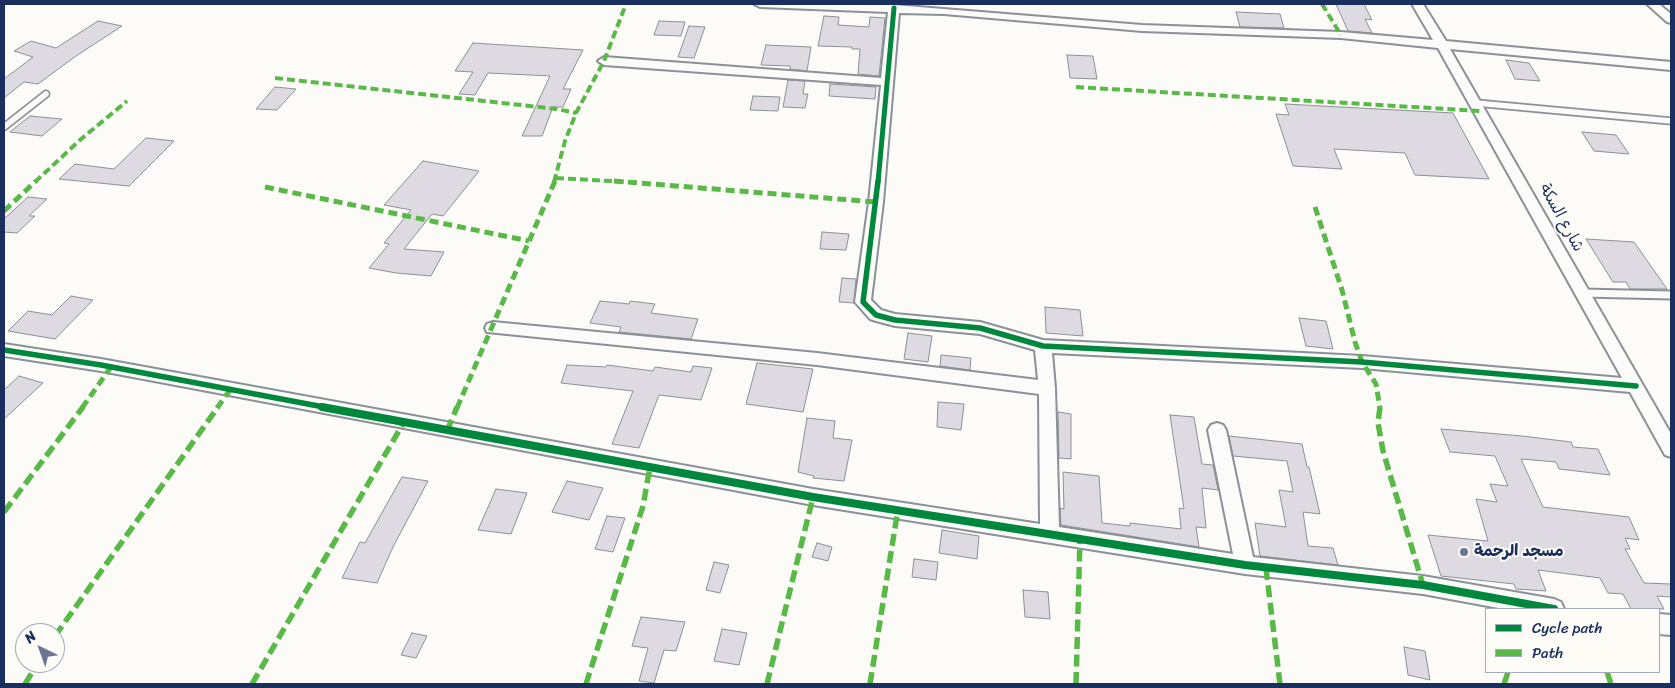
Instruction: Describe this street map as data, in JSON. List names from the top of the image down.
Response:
{
  "streets": {
    "street": ["شارع السكة"]
  },
  "places": ["مسجد الرحمة"],
  "legend": ["Cycle path", "Path"],
  "north": "top left"
}
